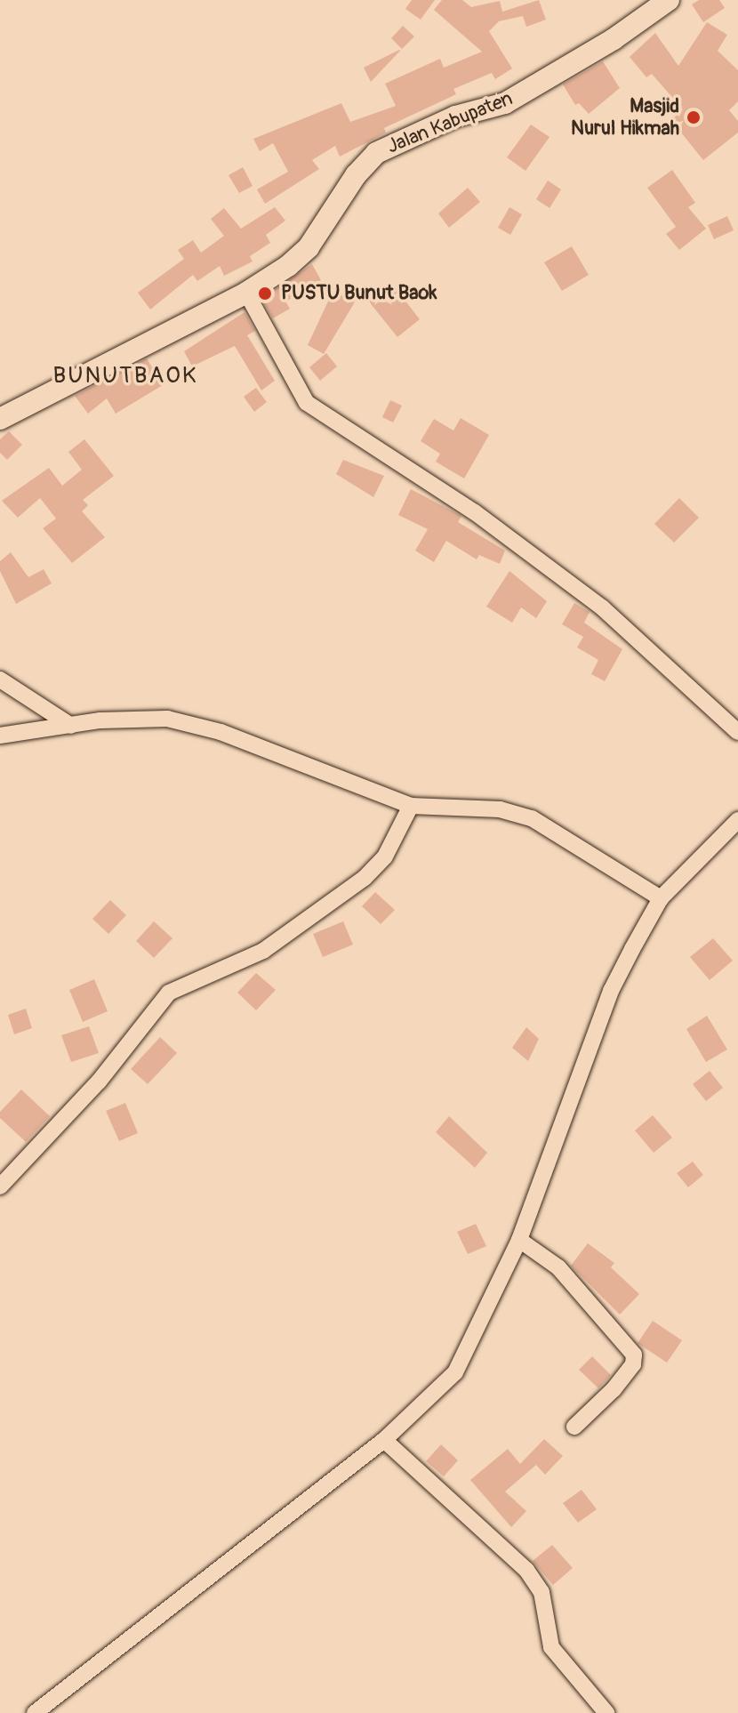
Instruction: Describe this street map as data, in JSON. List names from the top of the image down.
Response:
{
  "streets": {
    "street": ["Jalan Kabupaten"]
  },
  "districts": ["BUNUTBAOK"],
  "places": ["Masjid Nurul Hikmah", "PUSTU Bunut Baok"]
}
